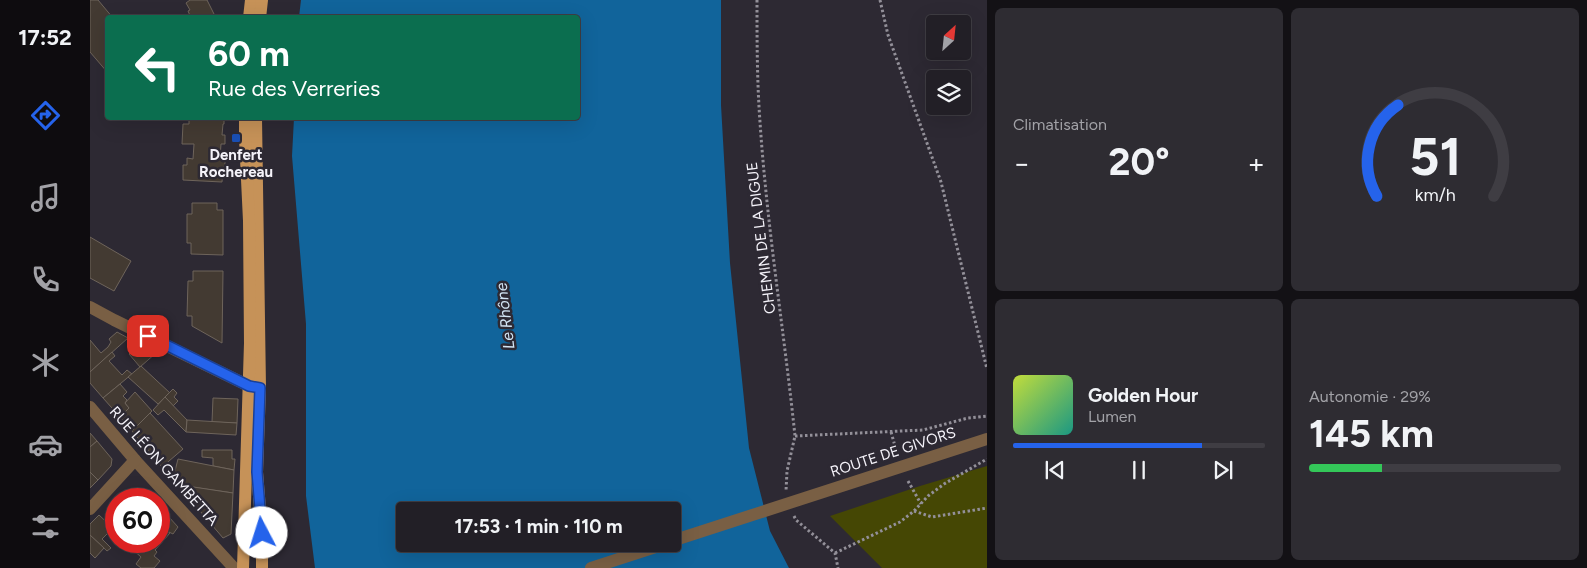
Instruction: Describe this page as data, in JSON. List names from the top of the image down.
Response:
{
  "streets": {
    "street": ["ROUTE DE GIVORS", "RUE LÉON GAMBETTA"],
    "path": ["CHEMIN DE LA DIGUE"]
  },
  "water": ["Le Rhône"],
  "places": {
    "transit": ["Denfert Rochereau"]
  },
  "north": "top right",
  "page": {
    "tabs": "17:52",
    "tile": [
      "Climatisation",
      ["Autonomie · 29%", "145 km"]
    ],
    "turn": ["60 m", "Rue des Verreries"],
    "heat": ["−", "20°", "+"],
    "song": ["Golden Hour", "Lumen"],
    "limit": "60",
    "trip": "17:53 · 1 min · 110 m",
    "gauge": ["51", "km/h"]
  }
}
